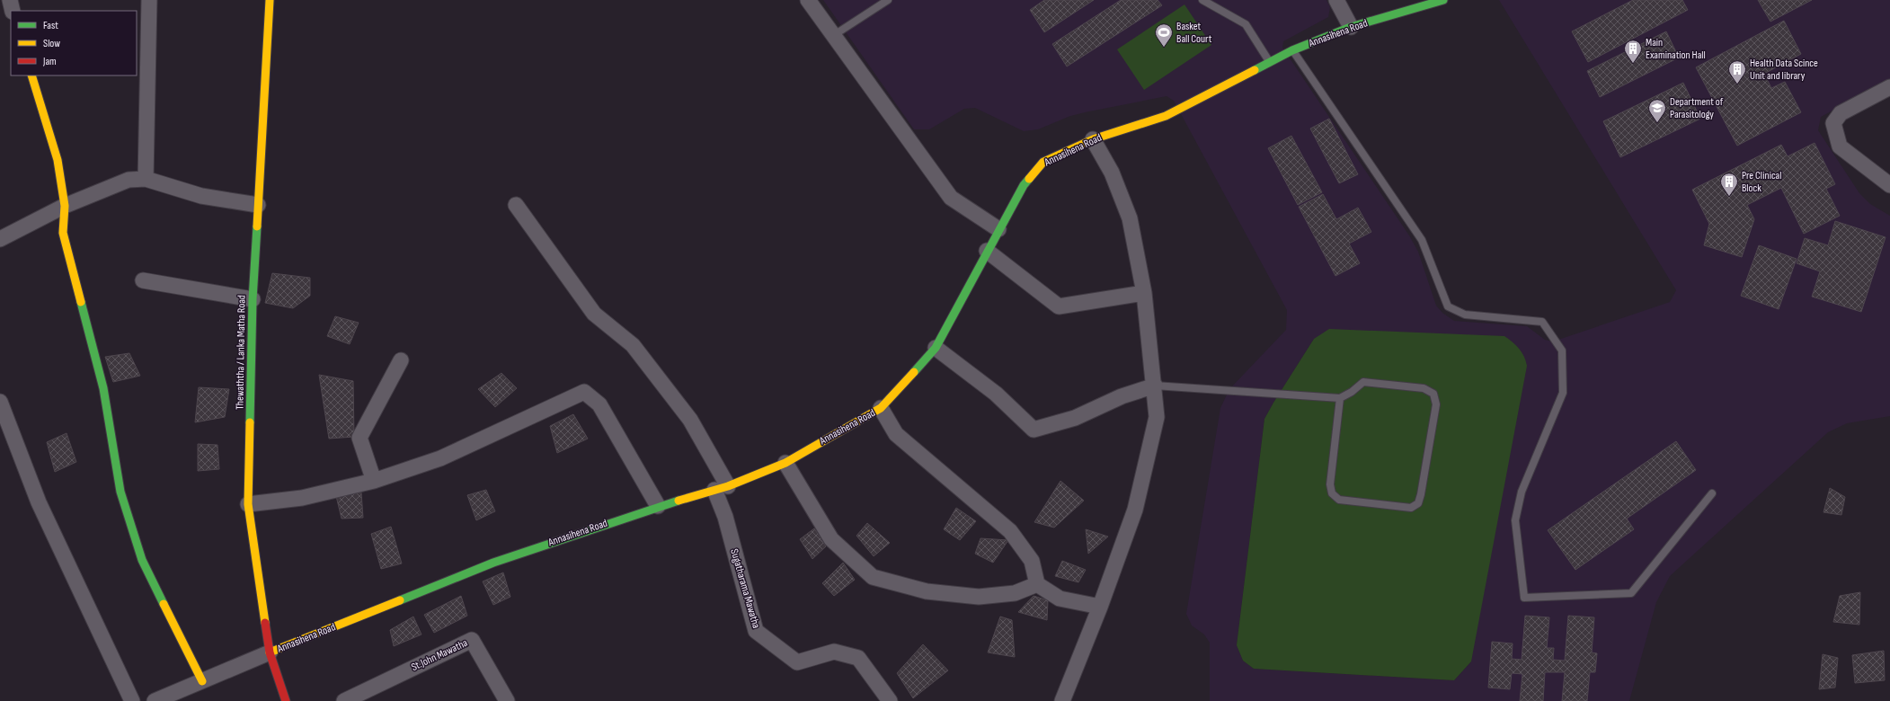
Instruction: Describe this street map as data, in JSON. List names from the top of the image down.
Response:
{
  "streets": {
    "street": [
      "Annasihena Road",
      "Thewaththa / Lanka Matha Road",
      "Sugatharama Mawatha",
      "St.John Mawatha"
    ]
  },
  "crossings": [
    ["Annasihena Road", "Thewaththa / Lanka Matha Road"],
    ["Annasihena Road", "Sugatharama Mawatha"]
  ],
  "places": {
    "sports": ["Basket Ball Court"],
    "building": ["Main Examination Hall", "Health Data Scince Unit and library", "Pre Clinical Block"],
    "school or university": ["Department of Parasitology"]
  },
  "legend": ["Fast", "Slow", "Jam"]
}
